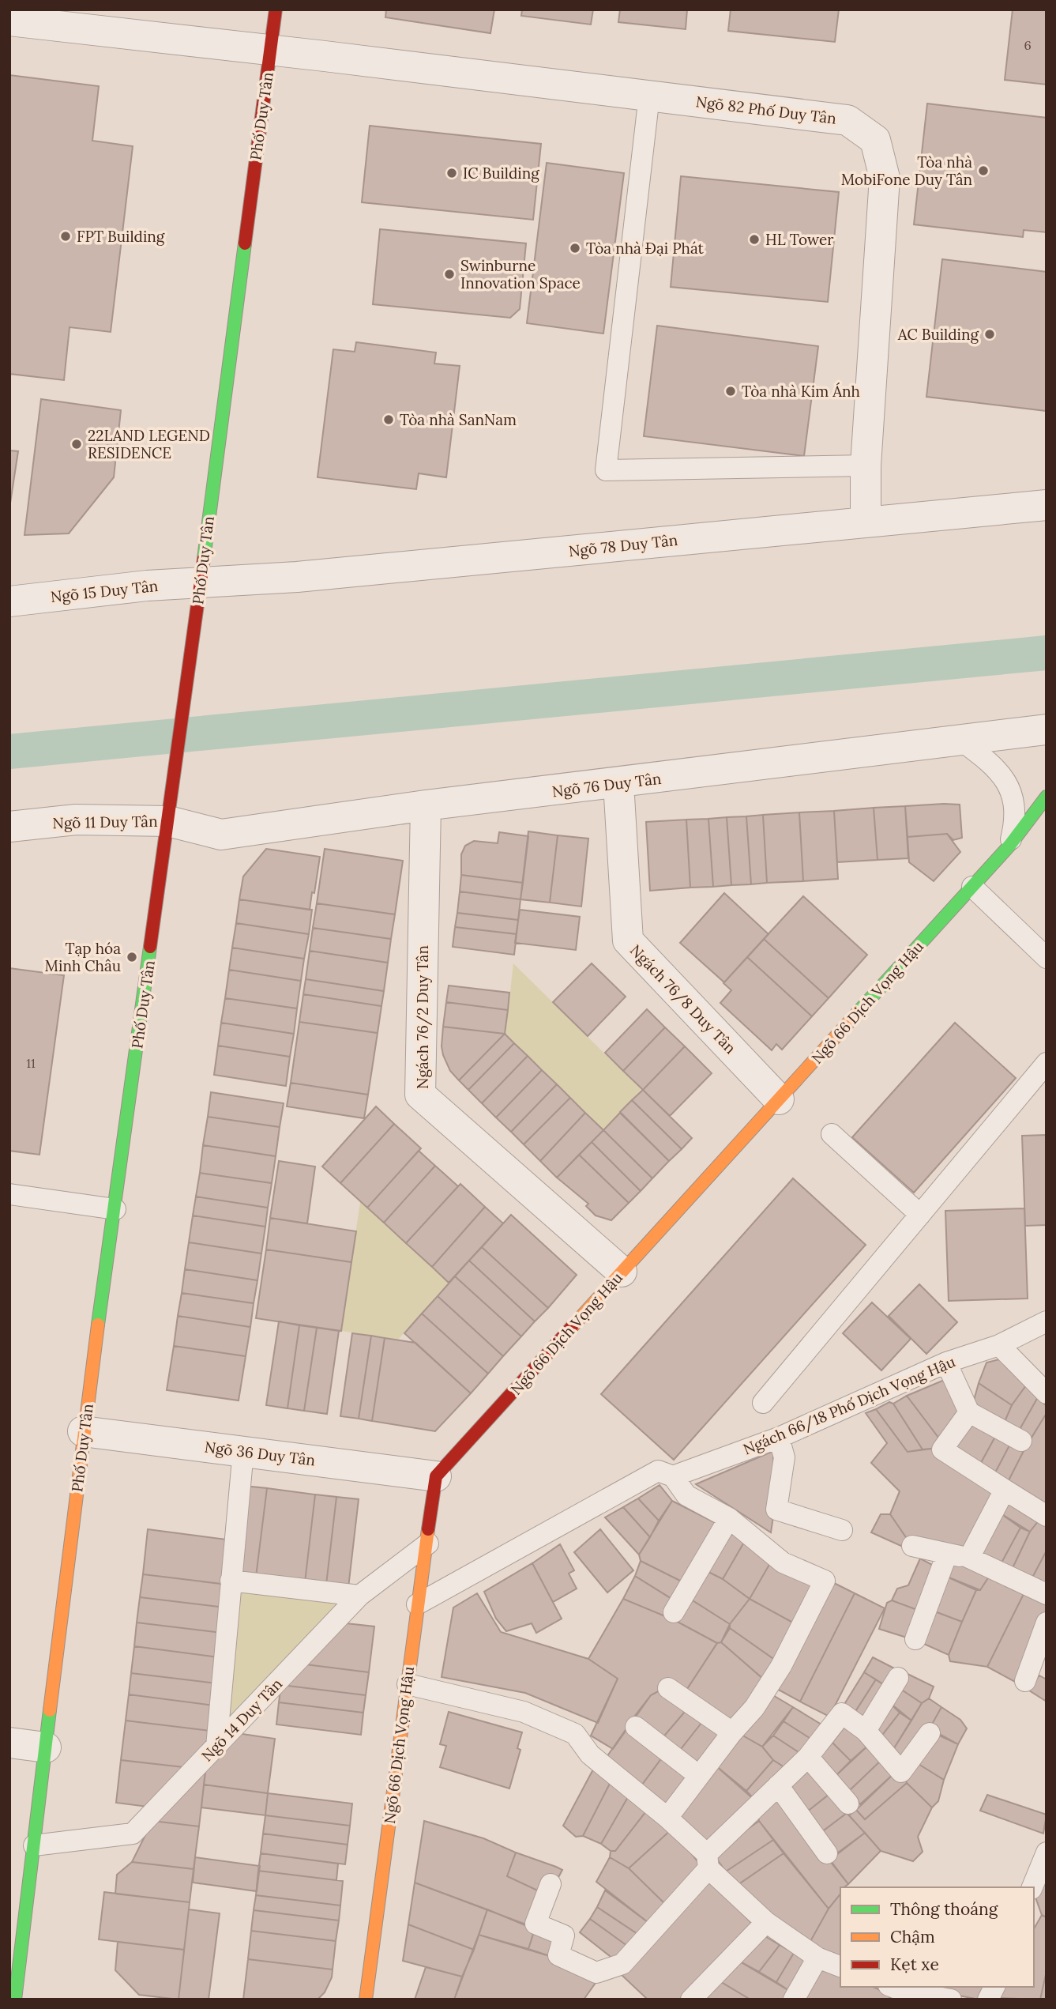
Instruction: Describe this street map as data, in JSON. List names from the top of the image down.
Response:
{
  "streets": {
    "street": [
      "Ngõ 82 Phố Duy Tân",
      "Phố Duy Tân",
      "Ngõ 78 Duy Tân",
      "Ngõ 15 Duy Tân",
      "Ngõ 76 Duy Tân",
      "Ngõ 11 Duy Tân",
      "Ngách 76/8 Duy Tân",
      "Ngõ 66 Dịch Vọng Hậu",
      "Ngách 76/2 Duy Tân",
      "Ngõ 36 Duy Tân"
    ],
    "lane": ["Ngách 66/18 Phố Dịch Vọng Hậu", "Ngõ 14 Duy Tân"]
  },
  "crossings": [
    ["Ngõ 82 Phố Duy Tân", "Phố Duy Tân"],
    ["Ngõ 82 Phố Duy Tân", "Ngõ 78 Duy Tân"],
    ["Phố Duy Tân", "Ngõ 78 Duy Tân"],
    ["Phố Duy Tân", "Ngõ 15 Duy Tân"],
    ["Phố Duy Tân", "Ngõ 76 Duy Tân"],
    ["Phố Duy Tân", "Ngõ 11 Duy Tân"],
    ["Phố Duy Tân", "Ngõ 36 Duy Tân"],
    ["Phố Duy Tân", "Ngõ 14 Duy Tân"],
    ["Ngõ 78 Duy Tân", "Ngõ 15 Duy Tân"],
    ["Ngõ 76 Duy Tân", "Ngõ 11 Duy Tân"],
    ["Ngõ 76 Duy Tân", "Ngách 76/8 Duy Tân"],
    ["Ngõ 76 Duy Tân", "Ngách 76/2 Duy Tân"],
    ["Ngách 76/8 Duy Tân", "Ngõ 66 Dịch Vọng Hậu"],
    ["Ngõ 66 Dịch Vọng Hậu", "Ngách 76/2 Duy Tân"],
    ["Ngõ 66 Dịch Vọng Hậu", "Ngách 66/18 Phố Dịch Vọng Hậu"],
    ["Ngõ 66 Dịch Vọng Hậu", "Ngõ 36 Duy Tân"],
    ["Ngõ 66 Dịch Vọng Hậu", "Ngõ 14 Duy Tân"]
  ],
  "places": [
    "Tòa nhà MobiFone Duy Tân",
    "IC Building",
    "FPT Building",
    "HL Tower",
    "Tòa nhà Đại Phát",
    "Swinburne Innovation Space",
    "AC Building",
    "Tòa nhà Kim Ánh",
    "Tòa nhà SanNam",
    "22LAND LEGEND RESIDENCE",
    "Tạp hóa Minh Châu"
  ],
  "house_numbers": ["6", "11"],
  "legend": ["Thông thoáng", "Chậm", "Kẹt xe"]
}
